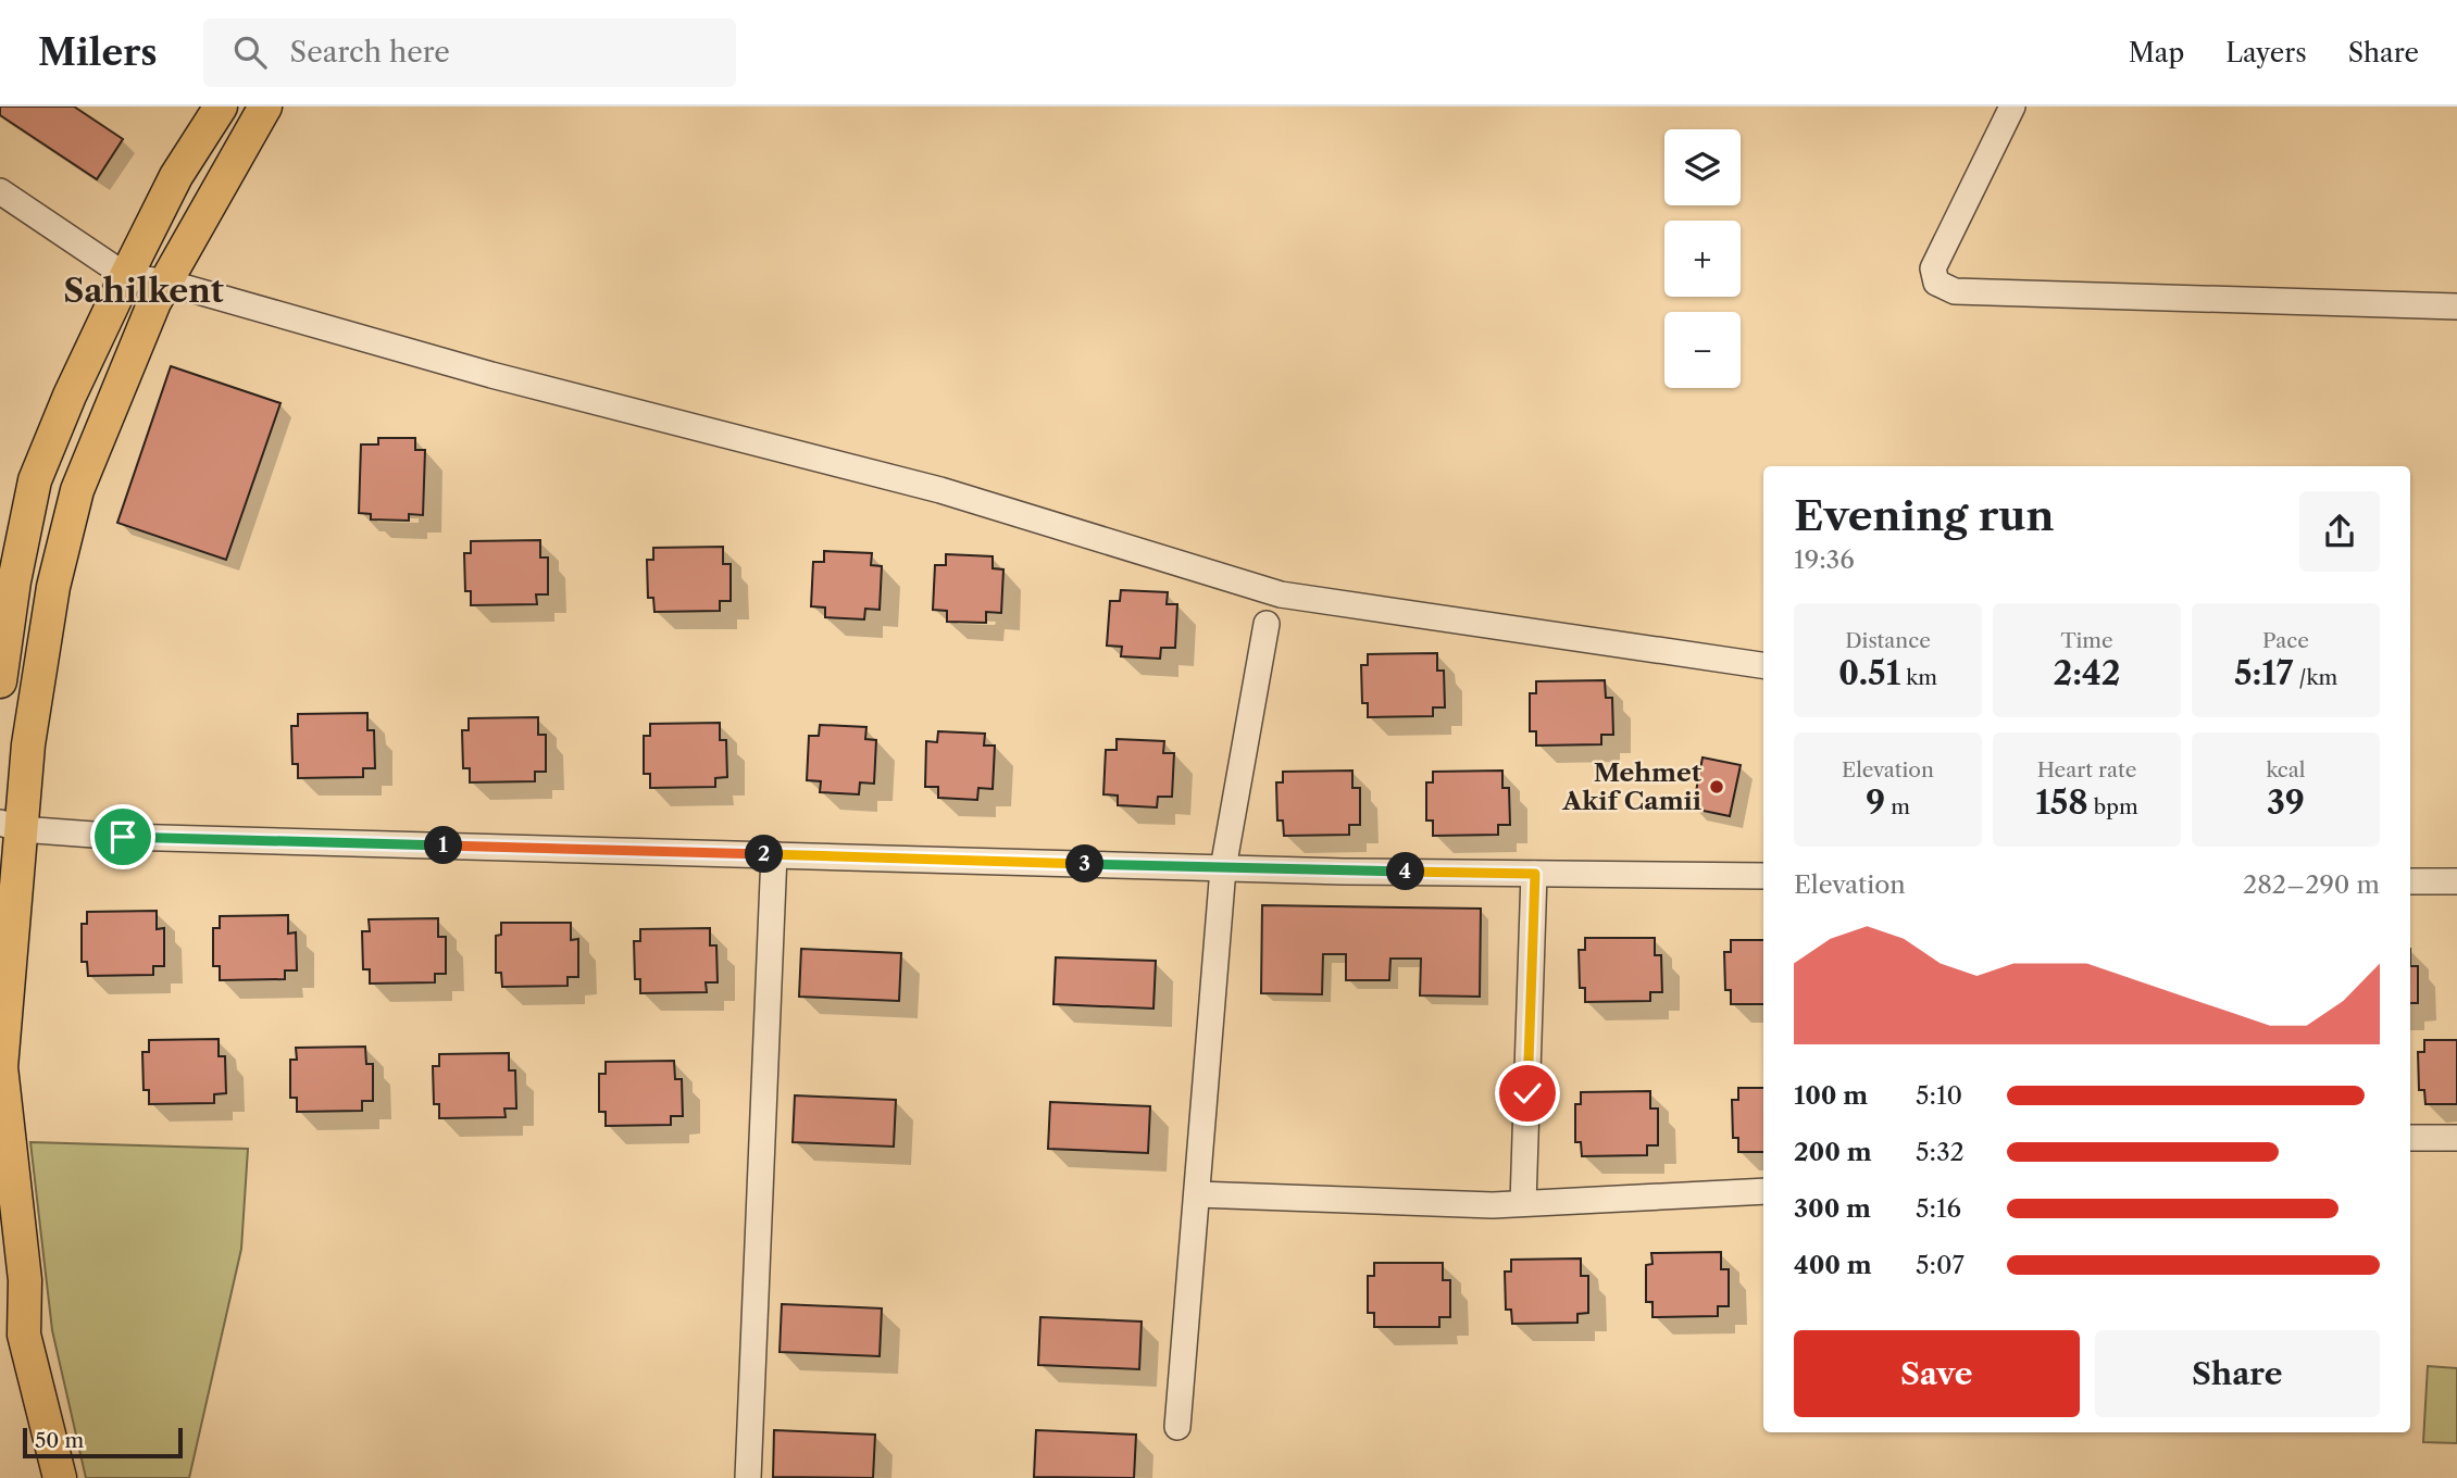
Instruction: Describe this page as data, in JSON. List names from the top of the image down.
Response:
{
  "districts": ["Sahilkent"],
  "places": ["Mehmet Akif Camii"],
  "scale_bar": "50 m",
  "page": {
    "header": "Milers",
    "search": "Search here",
    "nav": ["Map", "Layers", "Share"],
    "map_buttons": ["+", "−"],
    "heading": ["Evening run", "19:36"],
    "stats": [
      ["Distance", "0.51 km"],
      ["Time", "2:42"],
      ["Pace", "5:17 /km"],
      ["Elevation", "9 m"],
      ["Heart rate", "158 bpm"],
      ["kcal", "39"]
    ],
    "pins": [
      "1",
      "2",
      "3",
      "4"
    ],
    "chart": ["Elevation", "282–290 m"],
    "list": [
      {
        "name": "100 m",
        "note": "5:10"
      },
      {
        "name": "200 m",
        "note": "5:32"
      },
      {
        "name": "300 m",
        "note": "5:16"
      },
      {
        "name": "400 m",
        "note": "5:07"
      }
    ],
    "buttons": ["Save", "Share"],
    "scale": "50 m"
  }
}
